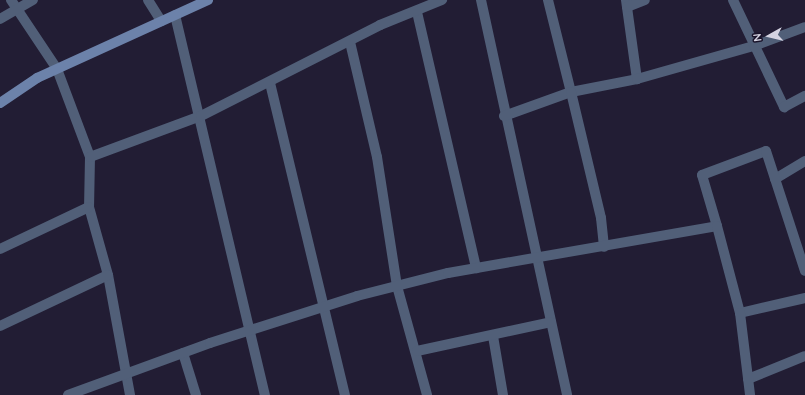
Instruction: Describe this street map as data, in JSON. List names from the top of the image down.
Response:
{
  "north": "left"
}
